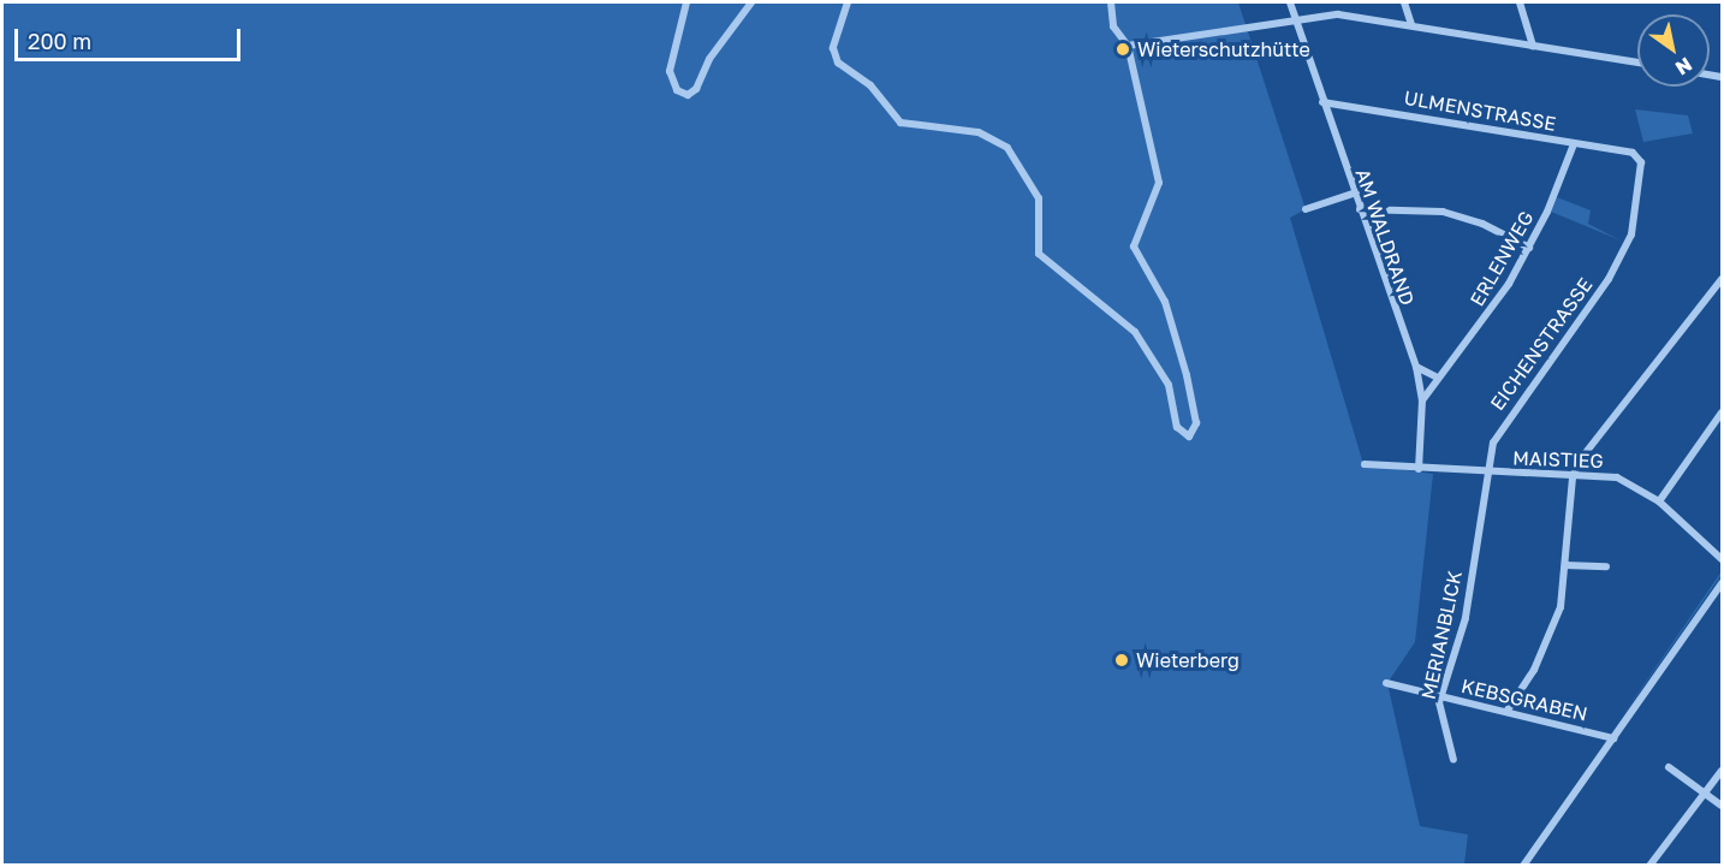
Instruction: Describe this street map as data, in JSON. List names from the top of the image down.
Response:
{
  "streets": {
    "street": [
      "ULMENSTRASSE",
      "AM WALDRAND",
      "ERLENWEG",
      "EICHENSTRASSE",
      "MAISTIEG",
      "MERIANBLICK",
      "KEBSGRABEN"
    ]
  },
  "crossings": [
    ["ULMENSTRASSE", "AM WALDRAND"],
    ["ULMENSTRASSE", "ERLENWEG"],
    ["ULMENSTRASSE", "EICHENSTRASSE"],
    ["AM WALDRAND", "ERLENWEG"],
    ["AM WALDRAND", "MAISTIEG"],
    ["EICHENSTRASSE", "MAISTIEG"],
    ["EICHENSTRASSE", "MERIANBLICK"],
    ["MAISTIEG", "MERIANBLICK"],
    ["MERIANBLICK", "KEBSGRABEN"]
  ],
  "places": ["Wieterschutzhütte", "Wieterberg"],
  "scale_bar": "200 m",
  "north": "bottom right"
}
